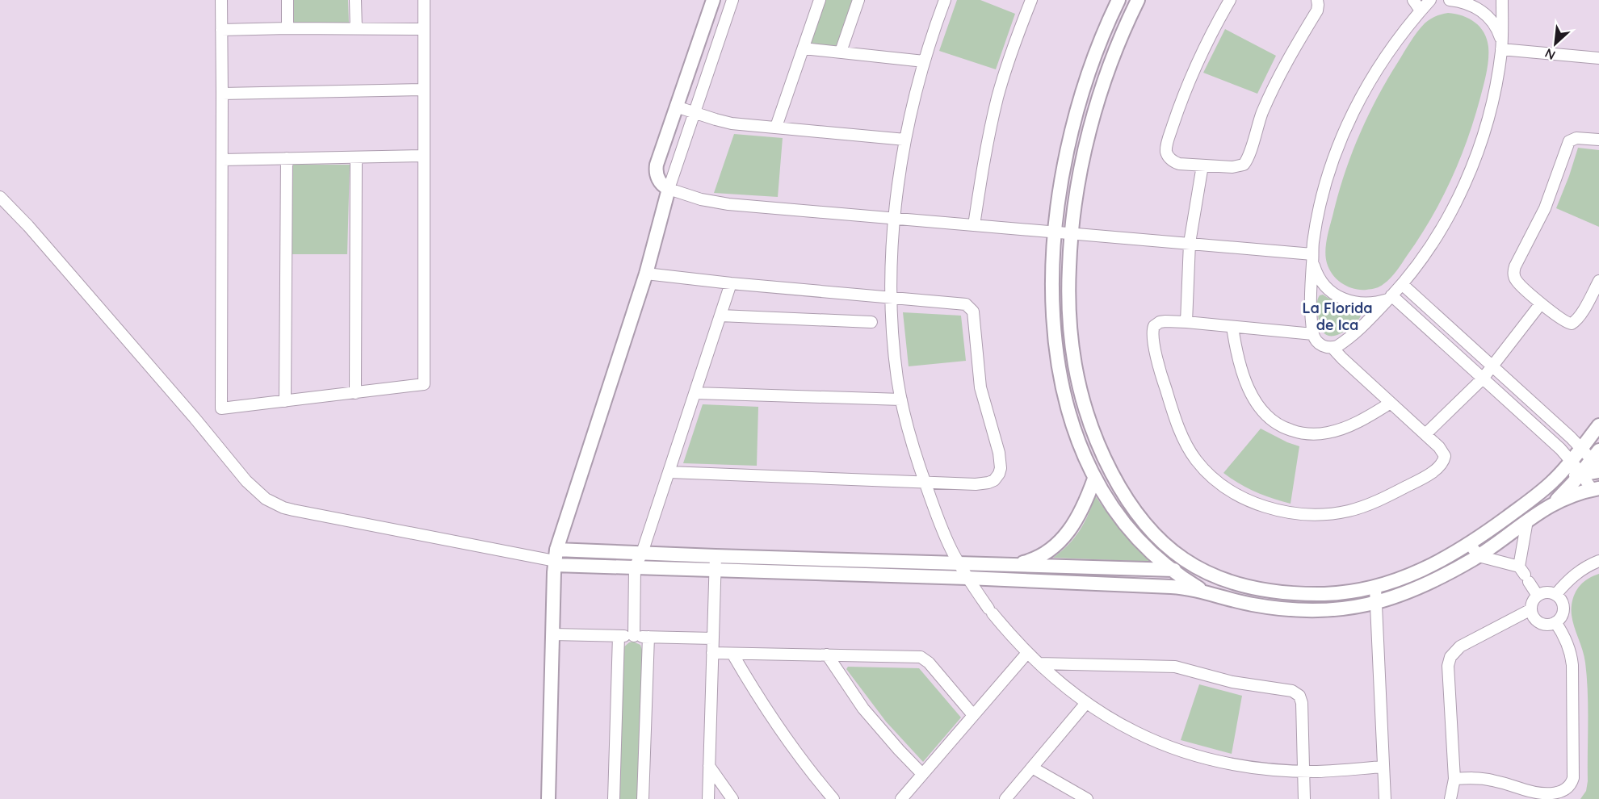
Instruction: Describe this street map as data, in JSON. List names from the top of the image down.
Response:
{
  "districts": ["La Florida de Ica"],
  "north": "bottom left"
}
